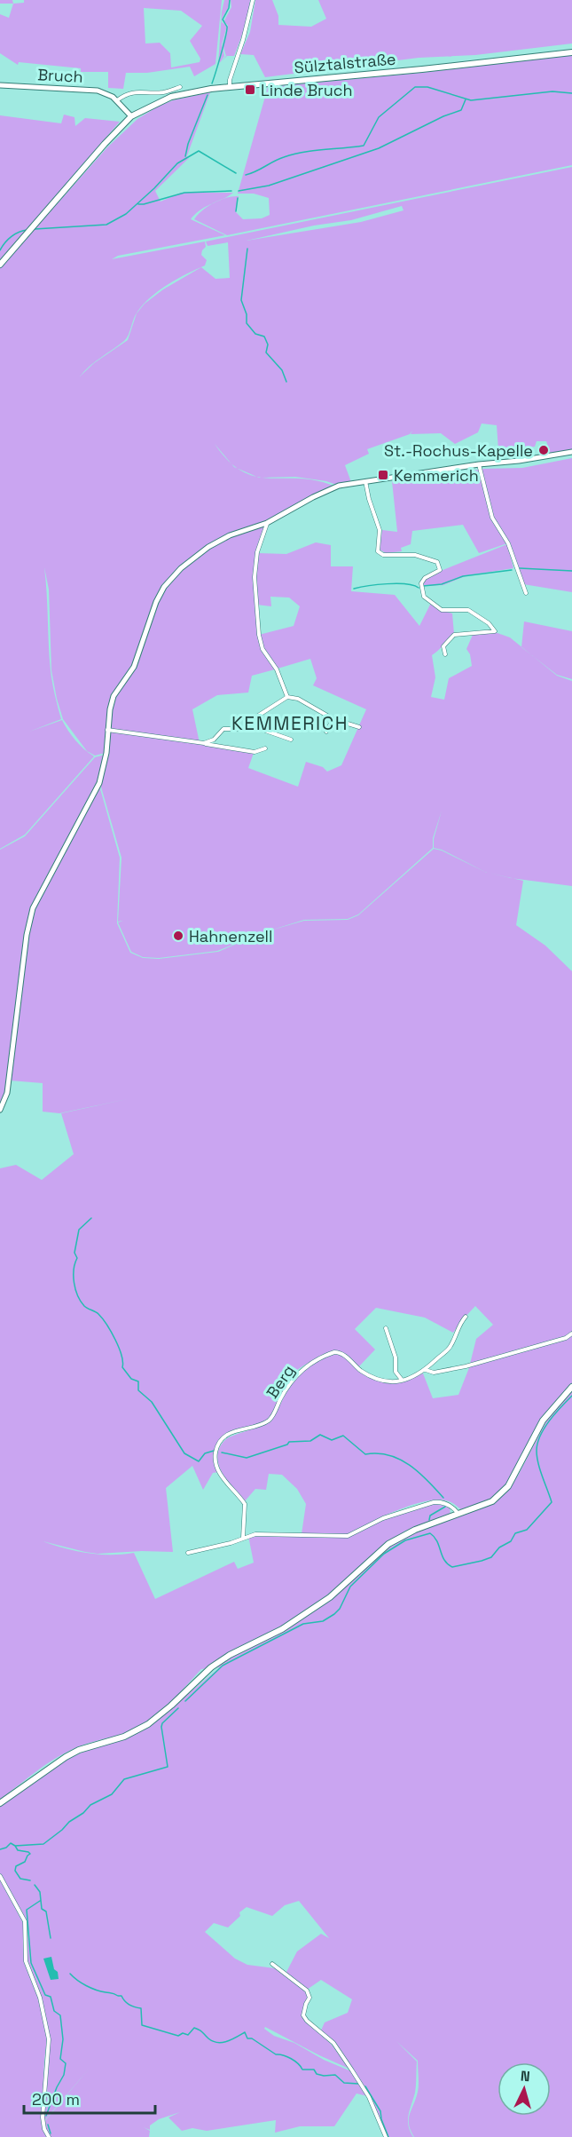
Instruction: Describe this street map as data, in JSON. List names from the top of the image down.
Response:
{
  "streets": {
    "main road": ["Sülztalstraße"],
    "street": ["Bruch", "Berg"]
  },
  "crossings": [
    ["Sülztalstraße", "Bruch"]
  ],
  "districts": ["KEMMERICH"],
  "places": {
    "transit": ["Linde Bruch", "Kemmerich"],
    "other": ["St.-Rochus-Kapelle", "Hahnenzell"]
  },
  "scale_bar": "200 m",
  "north": "top"
}
